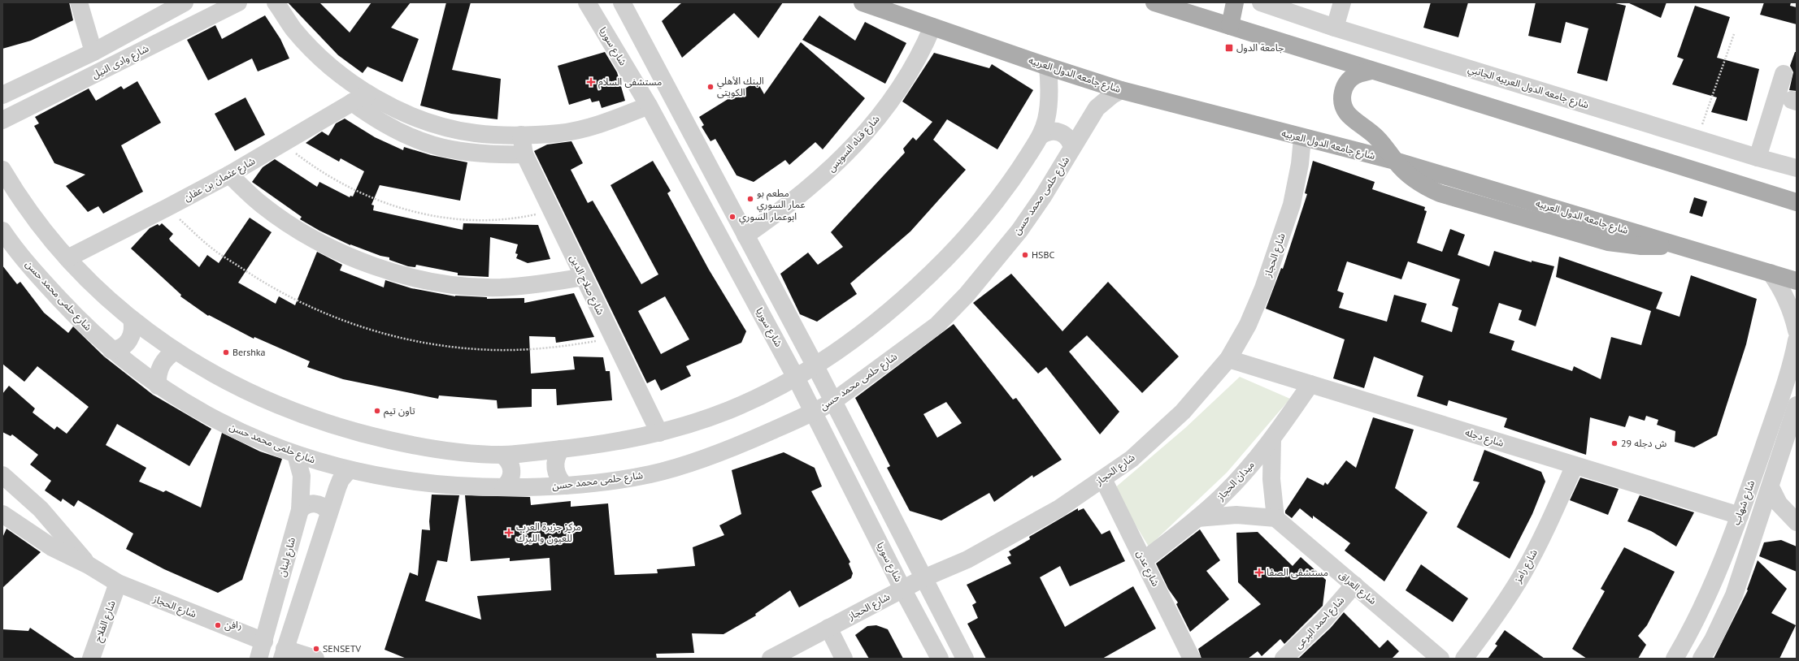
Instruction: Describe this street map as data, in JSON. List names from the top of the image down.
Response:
{
  "streets": {
    "main road": ["شارع جامعه الدول العربيه"],
    "street": [
      "شارع سوريا",
      "شارع وادى النيل",
      "شارع جامعه الدول العربيه الجانبي",
      "شارع قناه السويس",
      "شارع عثمان بن عفان",
      "شارع حلمى محمد حسن",
      "شارع الحجاز",
      "شارع صلاح الدين",
      "شارع دجله",
      "ميدان الحجاز",
      "شارع شهاب",
      "شارع لبنان",
      "شارع رامز",
      "شارع عدن",
      "شارع العراق",
      "شارع الفلاح",
      "شارع احمد البرعى"
    ]
  },
  "crossings": [
    ["شارع سوريا", "شارع حلمى محمد حسن"],
    ["شارع سوريا", "شارع الحجاز"],
    ["شارع جامعه الدول العربيه", "شارع قناه السويس"],
    ["شارع جامعه الدول العربيه", "شارع حلمى محمد حسن"],
    ["شارع جامعه الدول العربيه", "شارع الحجاز"],
    ["شارع حلمى محمد حسن", "شارع لبنان"],
    ["شارع الحجاز", "شارع دجله"],
    ["شارع الحجاز", "شارع لبنان"],
    ["شارع الحجاز", "شارع عدن"],
    ["شارع الحجاز", "شارع الفلاح"],
    ["شارع دجله", "ميدان الحجاز"],
    ["شارع دجله", "شارع شهاب"],
    ["شارع دجله", "شارع رامز"],
    ["ميدان الحجاز", "شارع عدن"],
    ["شارع العراق", "شارع احمد البرعى"]
  ],
  "places": {
    "transit": ["جامعة الدول"],
    "health": ["مستشفى السلام", "مركز جزيرة العرب للعيون والليزك", "مستشفى الصفا"],
    "other": [
      "البنك الأهلي الكويتى",
      "مطعم بو عمار السوري",
      "ابوعمار السوري",
      "HSBC",
      "Bershka",
      "تاون تيم",
      "29 ش دجله",
      "رافن",
      "SENSETV"
    ]
  }
}
